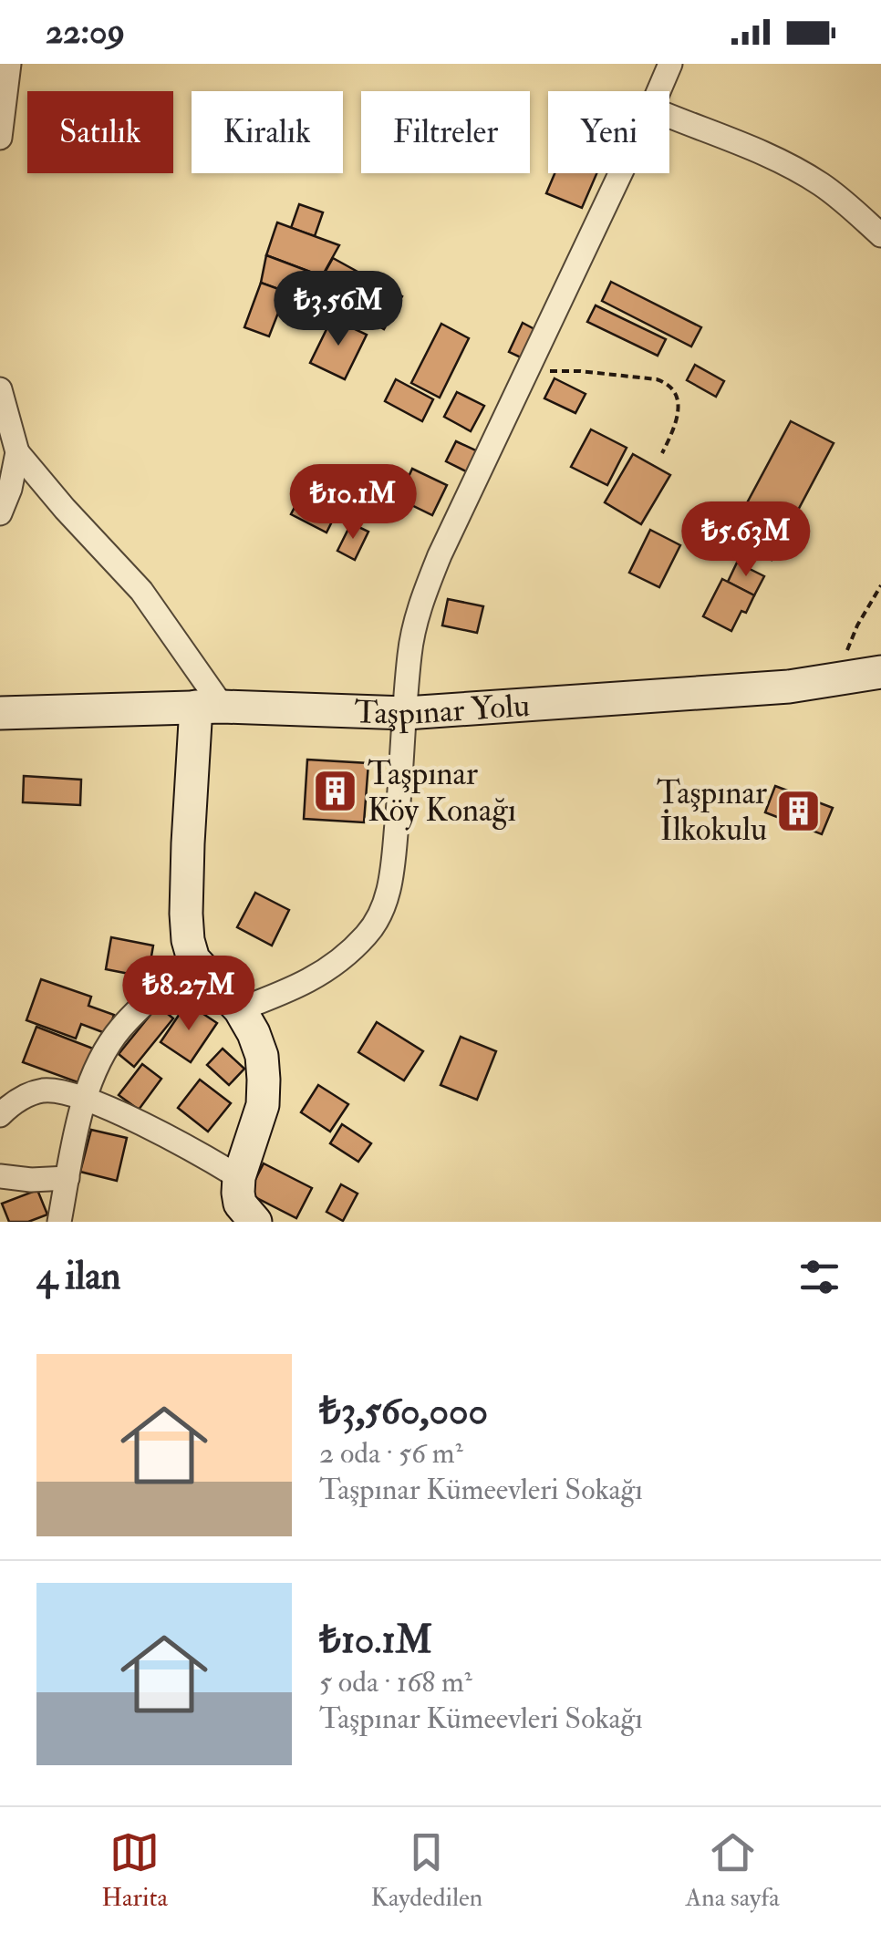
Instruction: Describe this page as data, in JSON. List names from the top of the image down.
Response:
{
  "streets": {
    "main road": ["Taşpınar Yolu"]
  },
  "places": {
    "building": ["Taşpınar Köy Konağı", "Taşpınar İlkokulu"]
  },
  "page": {
    "status": "22:09",
    "chip": [
      "Satılık",
      "Kiralık",
      "Filtreler",
      "Yeni"
    ],
    "price": [
      "₺3.56M",
      "₺10.1M",
      "₺5.63M",
      "₺8.27M"
    ],
    "heading": "4 ilan",
    "list": [
      {
        "name": "₺3,560,000",
        "note": "2 oda · 56 m² · Taşpınar Kümeevleri Sokağı"
      },
      {
        "name": "₺10.1M",
        "note": "5 oda · 168 m² · Taşpınar Kümeevleri Sokağı"
      }
    ],
    "tabs": ["Harita", "Kaydedilen", "Ana sayfa"]
  }
}
